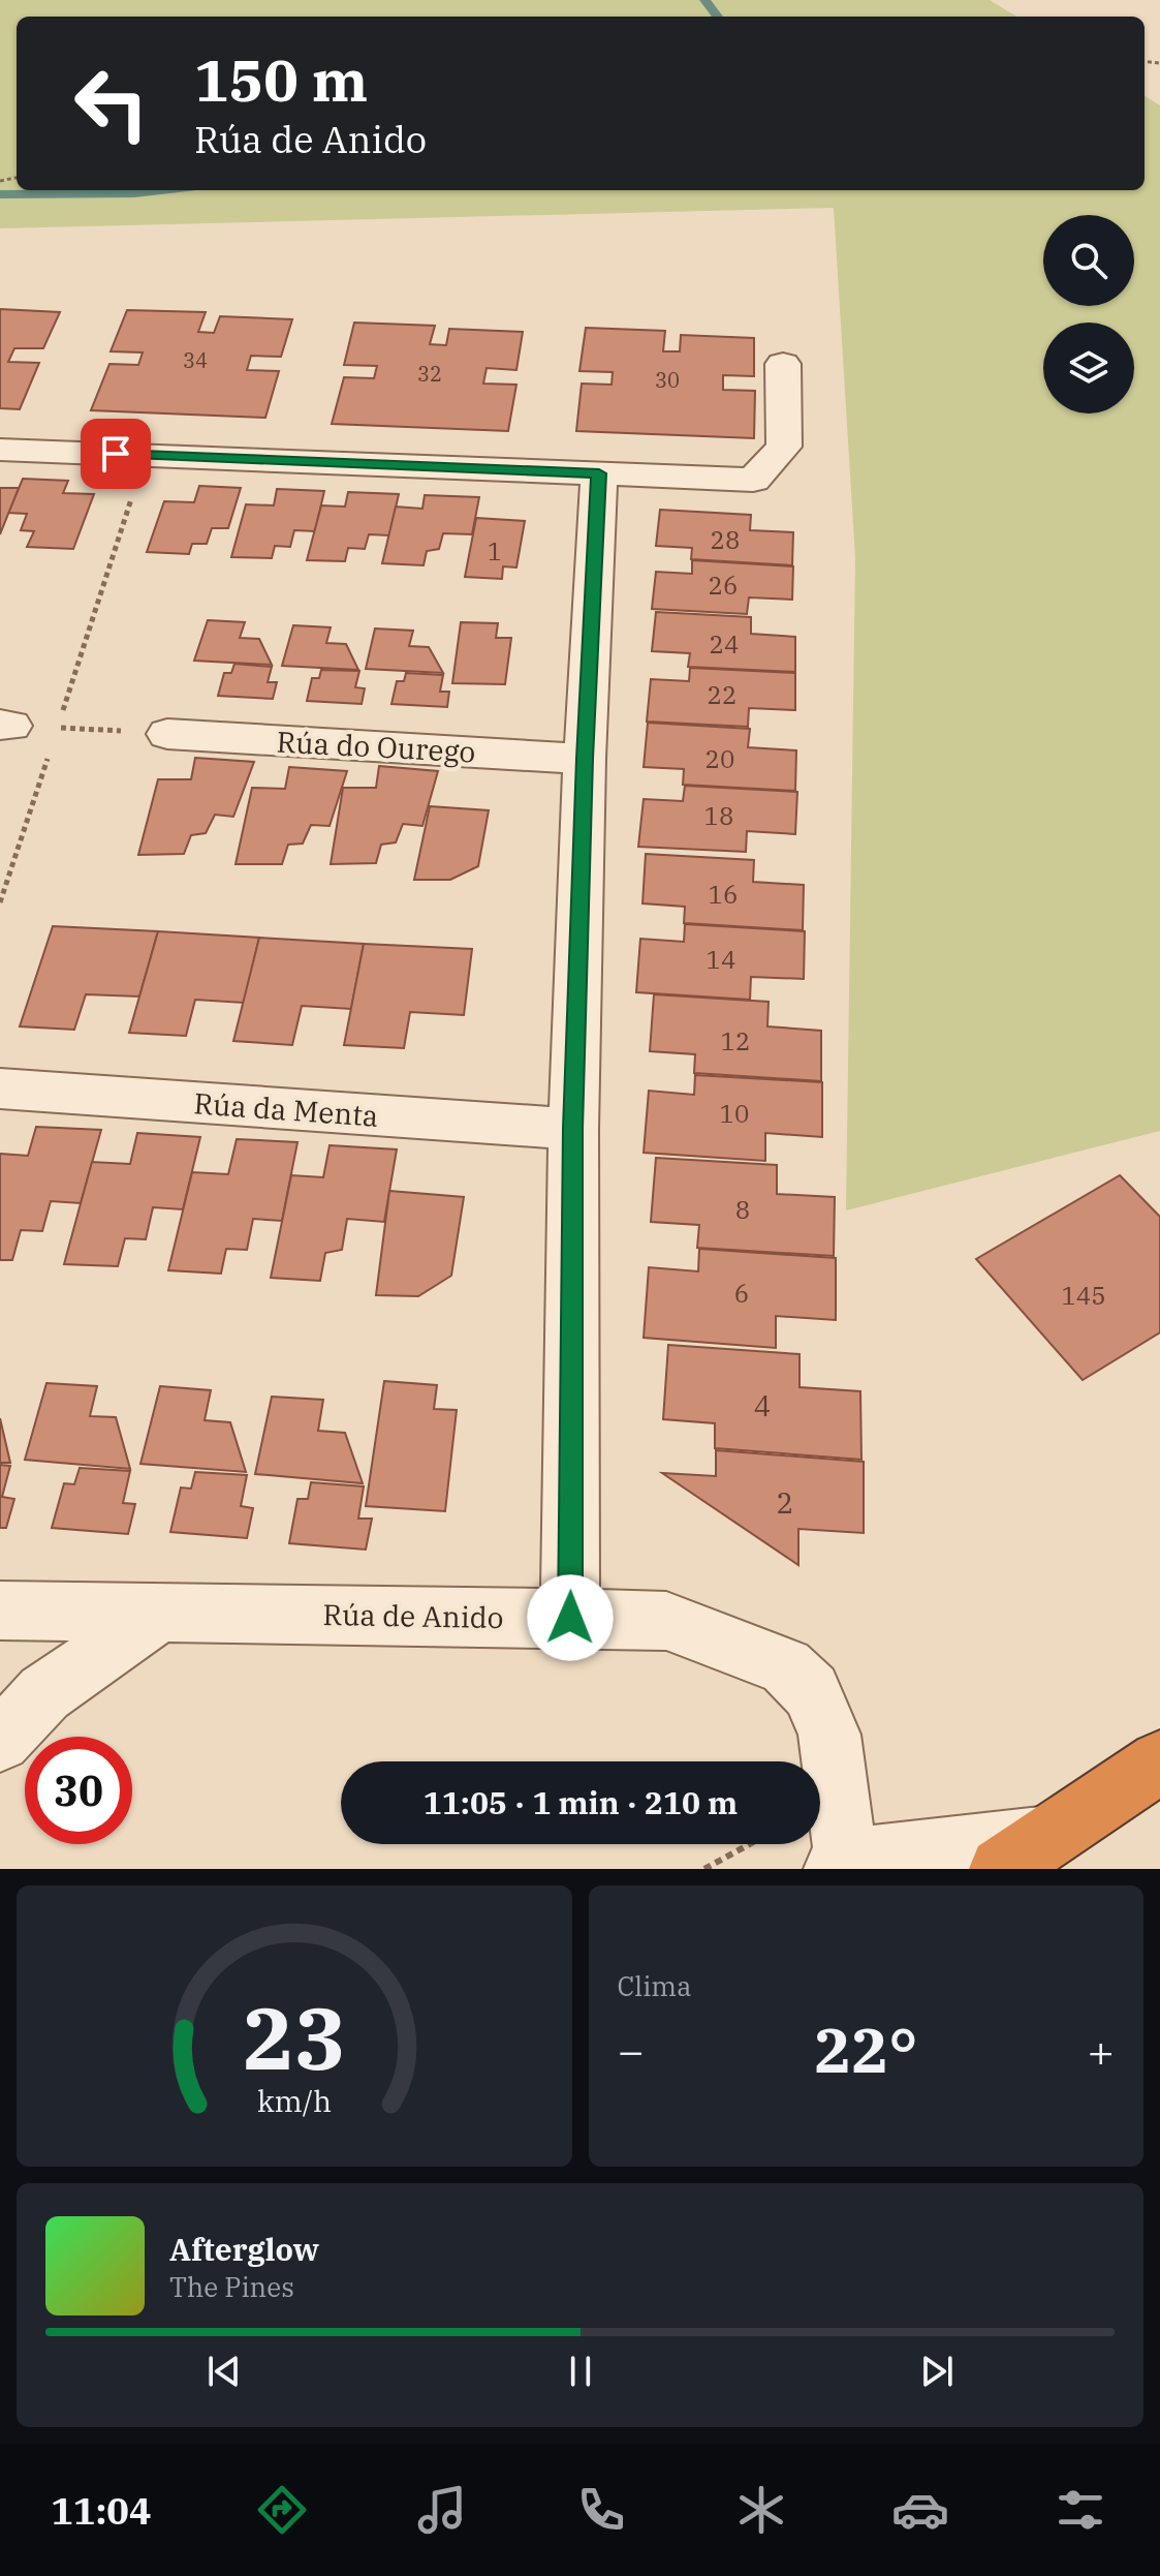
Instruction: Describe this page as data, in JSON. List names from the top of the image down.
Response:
{
  "streets": {
    "street": ["Rúa do Ourego", "Rúa da Menta", "Rúa de Anido"]
  },
  "house_numbers": [
    "34",
    "32",
    "30",
    "28",
    "1",
    "26",
    "24",
    "22",
    "20",
    "18",
    "16",
    "14",
    "12",
    "10",
    "8",
    "6",
    "145",
    "4",
    "2"
  ],
  "page": {
    "turn": ["150 m", "Rúa de Anido"],
    "limit": "30",
    "trip": "11:05 · 1 min · 210 m",
    "tile": "Clima",
    "heat": ["−", "22°", "+"],
    "song": ["Afterglow", "The Pines"],
    "tabs": "11:04",
    "gauge": ["23", "km/h"]
  }
}
